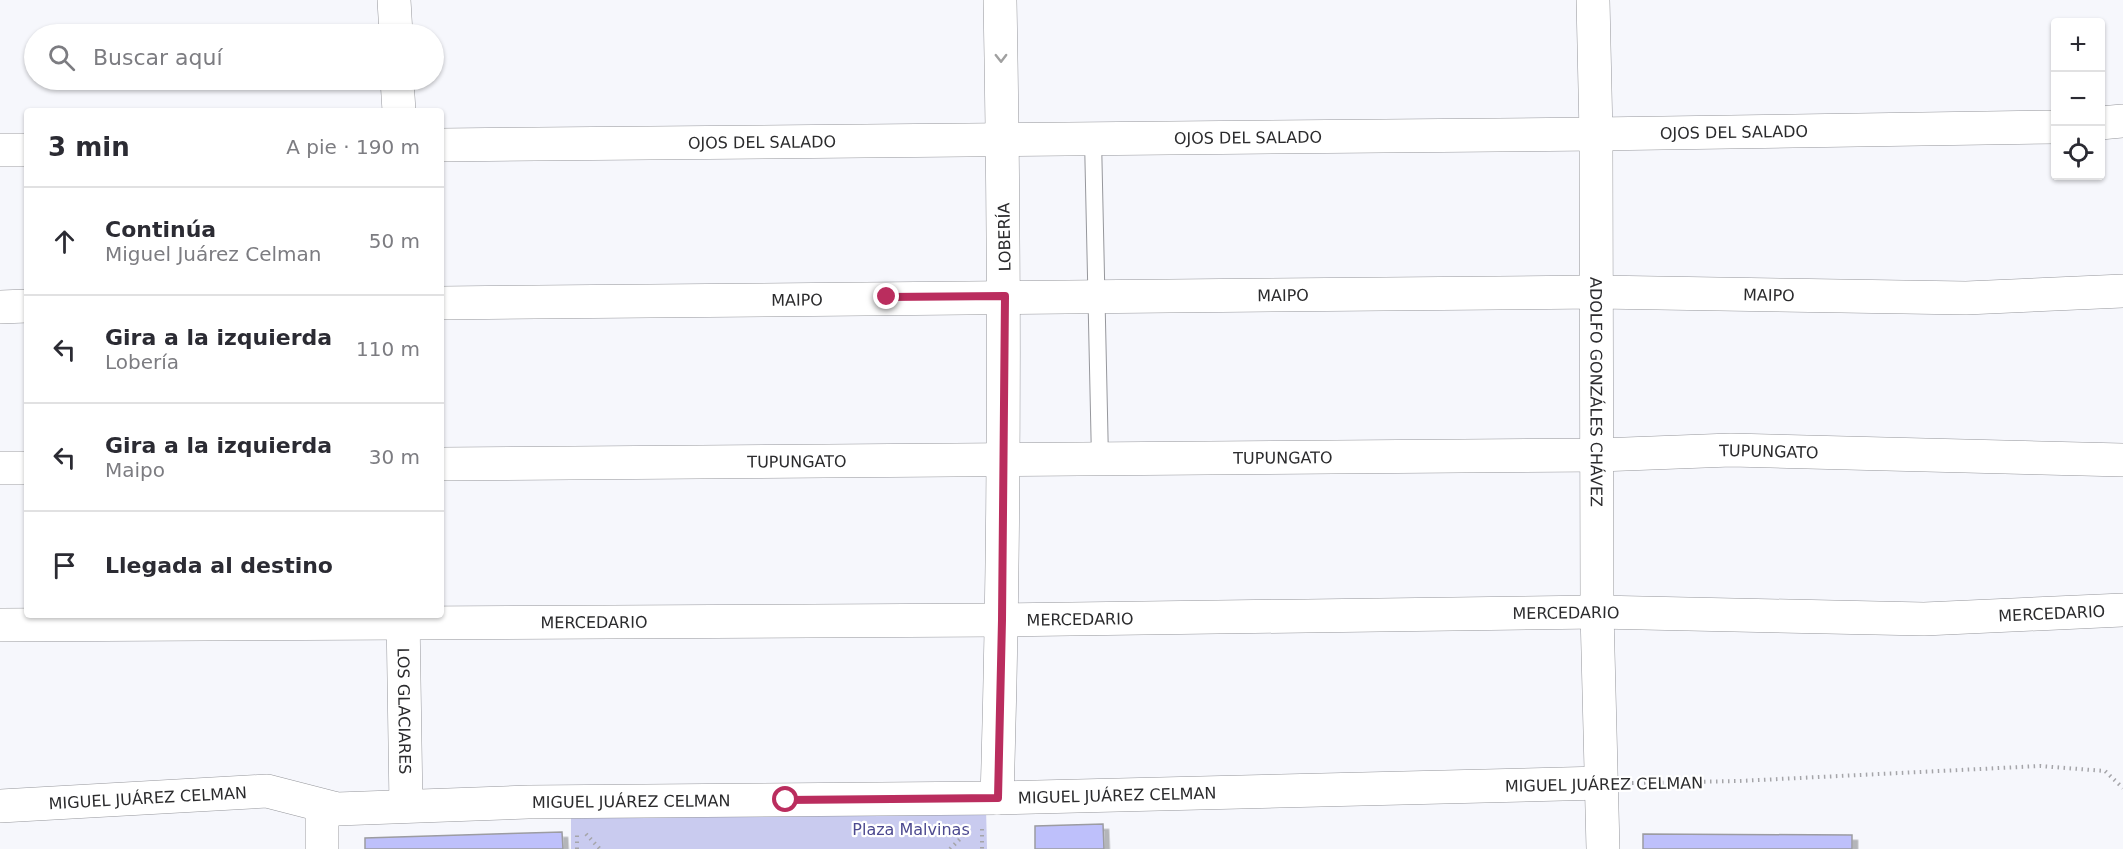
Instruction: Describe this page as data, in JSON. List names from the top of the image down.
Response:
{
  "streets": {
    "street": [
      "OJOS DEL SALADO",
      "LOBERÍA",
      "MAIPO",
      "ADOLFO GONZÁLES CHÁVEZ",
      "TUPUNGATO",
      "MERCEDARIO",
      "LOS GLACIARES",
      "MIGUEL JUÁREZ CELMAN"
    ]
  },
  "crossings": [
    ["OJOS DEL SALADO", "LOBERÍA"],
    ["OJOS DEL SALADO", "ADOLFO GONZÁLES CHÁVEZ"],
    ["LOBERÍA", "MAIPO"],
    ["LOBERÍA", "TUPUNGATO"],
    ["LOBERÍA", "MERCEDARIO"],
    ["LOBERÍA", "MIGUEL JUÁREZ CELMAN"],
    ["MAIPO", "ADOLFO GONZÁLES CHÁVEZ"],
    ["ADOLFO GONZÁLES CHÁVEZ", "TUPUNGATO"],
    ["ADOLFO GONZÁLES CHÁVEZ", "MERCEDARIO"],
    ["ADOLFO GONZÁLES CHÁVEZ", "MIGUEL JUÁREZ CELMAN"],
    ["MERCEDARIO", "LOS GLACIARES"],
    ["LOS GLACIARES", "MIGUEL JUÁREZ CELMAN"]
  ],
  "parks": ["Plaza Malvinas"],
  "page": {
    "map_buttons": ["+", "−"],
    "search": "Buscar aquí",
    "heading": ["3 min", "A pie · 190 m"],
    "list": [
      ["Continúa", "Miguel Juárez Celman", "50 m"],
      ["Gira a la izquierda", "Lobería", "110 m"],
      ["Gira a la izquierda", "Maipo", "30 m"],
      "Llegada al destino"
    ]
  }
}
